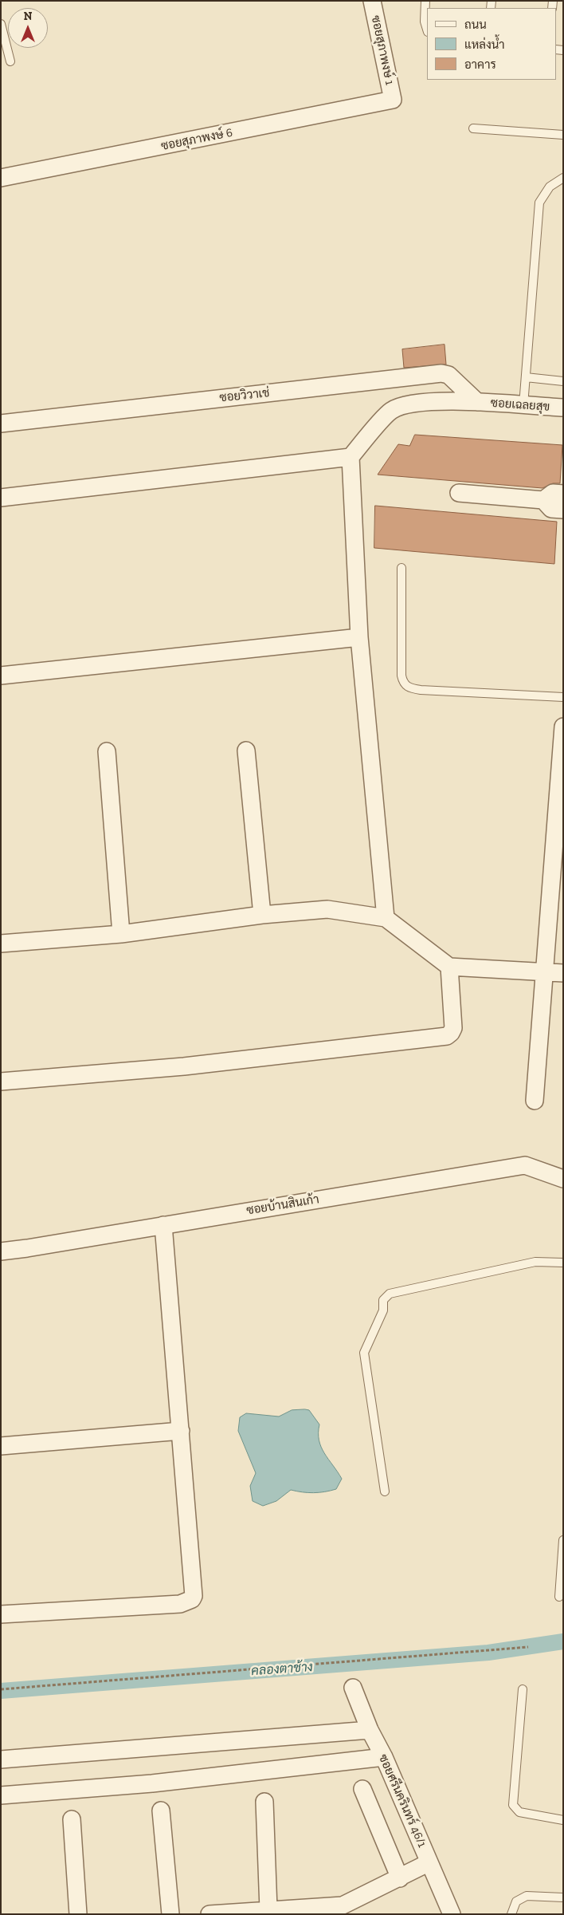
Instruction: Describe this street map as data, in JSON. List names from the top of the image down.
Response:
{
  "streets": {
    "street": [
      "ซอยสุภาพงษ์ 1",
      "ซอยสุภาพงษ์ 6",
      "ซอยวิวาเช่",
      "ซอยเฉลยสุข",
      "ซอยบ้านสินเก้า",
      "ซอยศรีนครินทร์ 46/1"
    ]
  },
  "crossings": [
    ["ซอยสุภาพงษ์ 1", "ซอยสุภาพงษ์ 6"],
    ["ซอยวิวาเช่", "ซอยเฉลยสุข"]
  ],
  "water": ["คลองตาช้าง"],
  "legend": ["ถนน", "แหล่งน้ำ", "อาคาร"],
  "north": "top"
}
